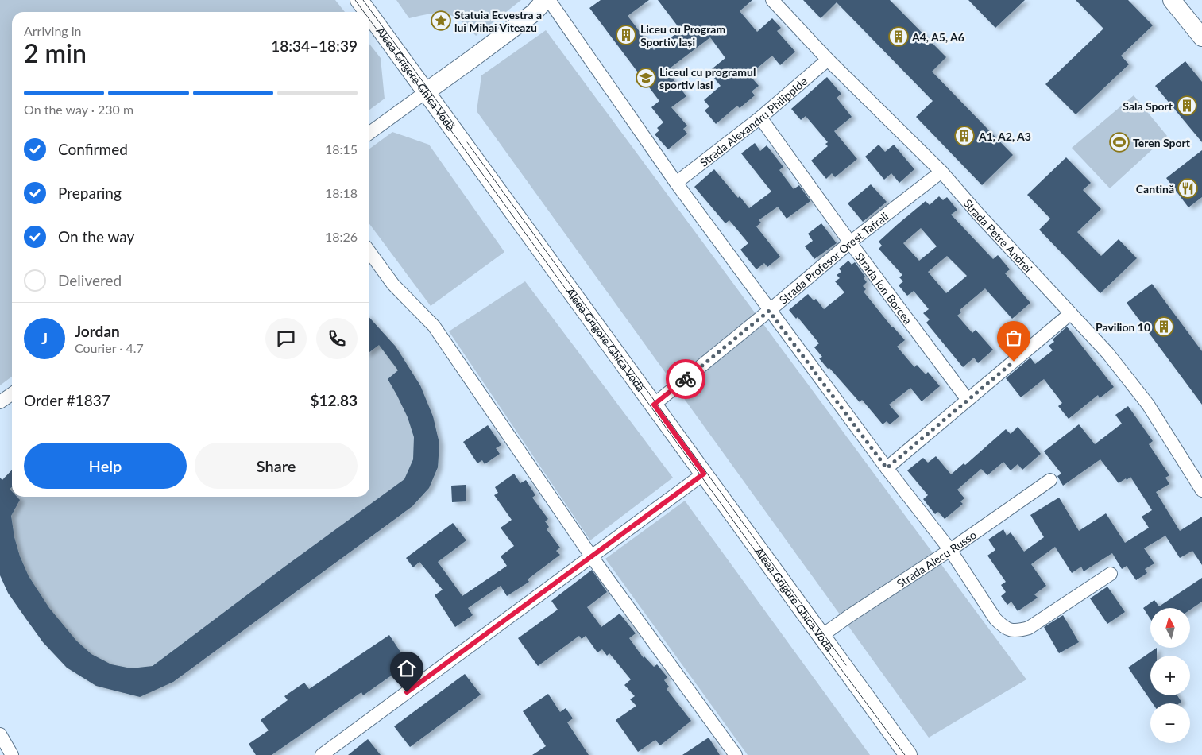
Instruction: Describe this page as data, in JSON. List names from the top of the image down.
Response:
{
  "streets": {
    "main road": ["Aleea Grigore Ghica Vodă"],
    "street": [
      "Strada Alexandru Philippide",
      "Strada Petre Andrei",
      "Strada Profesor Orest Tafrali",
      "Strada Ion Borcea",
      "Strada Alecu Russo"
    ]
  },
  "crossings": [
    ["Aleea Grigore Ghica Vodă", "Strada Profesor Orest Tafrali"],
    ["Aleea Grigore Ghica Vodă", "Strada Alecu Russo"],
    ["Strada Alexandru Philippide", "Strada Petre Andrei"],
    ["Strada Alexandru Philippide", "Strada Ion Borcea"],
    ["Strada Petre Andrei", "Strada Profesor Orest Tafrali"],
    ["Strada Profesor Orest Tafrali", "Strada Ion Borcea"]
  ],
  "places": {
    "place": ["Statuia Ecvestra a lui Mihai Viteazu"],
    "building": [
      "Liceu cu Program Sportiv Iași",
      "A4, A5, A6",
      "Sala Sport",
      "A1, A2, A3",
      "Pavilion 10"
    ],
    "school or university": ["Liceul cu programul sportiv Iasi"],
    "sports": ["Teren Sport"],
    "restaurant": ["Cantină"]
  },
  "north": "top",
  "page": {
    "heading": ["2 min", "Arriving in", "18:34–18:39"],
    "panel": [
      "Jordan",
      "Courier · 4.7",
      "Order #1837",
      "$12.83"
    ],
    "bar": "On the way · 230 m",
    "list": [
      ["Confirmed", "18:15"],
      ["Preparing", "18:18"],
      ["On the way", "18:26"],
      "Delivered"
    ],
    "round": "J",
    "buttons": ["Help", "Share"],
    "map_buttons": ["+", "−"]
  }
}
